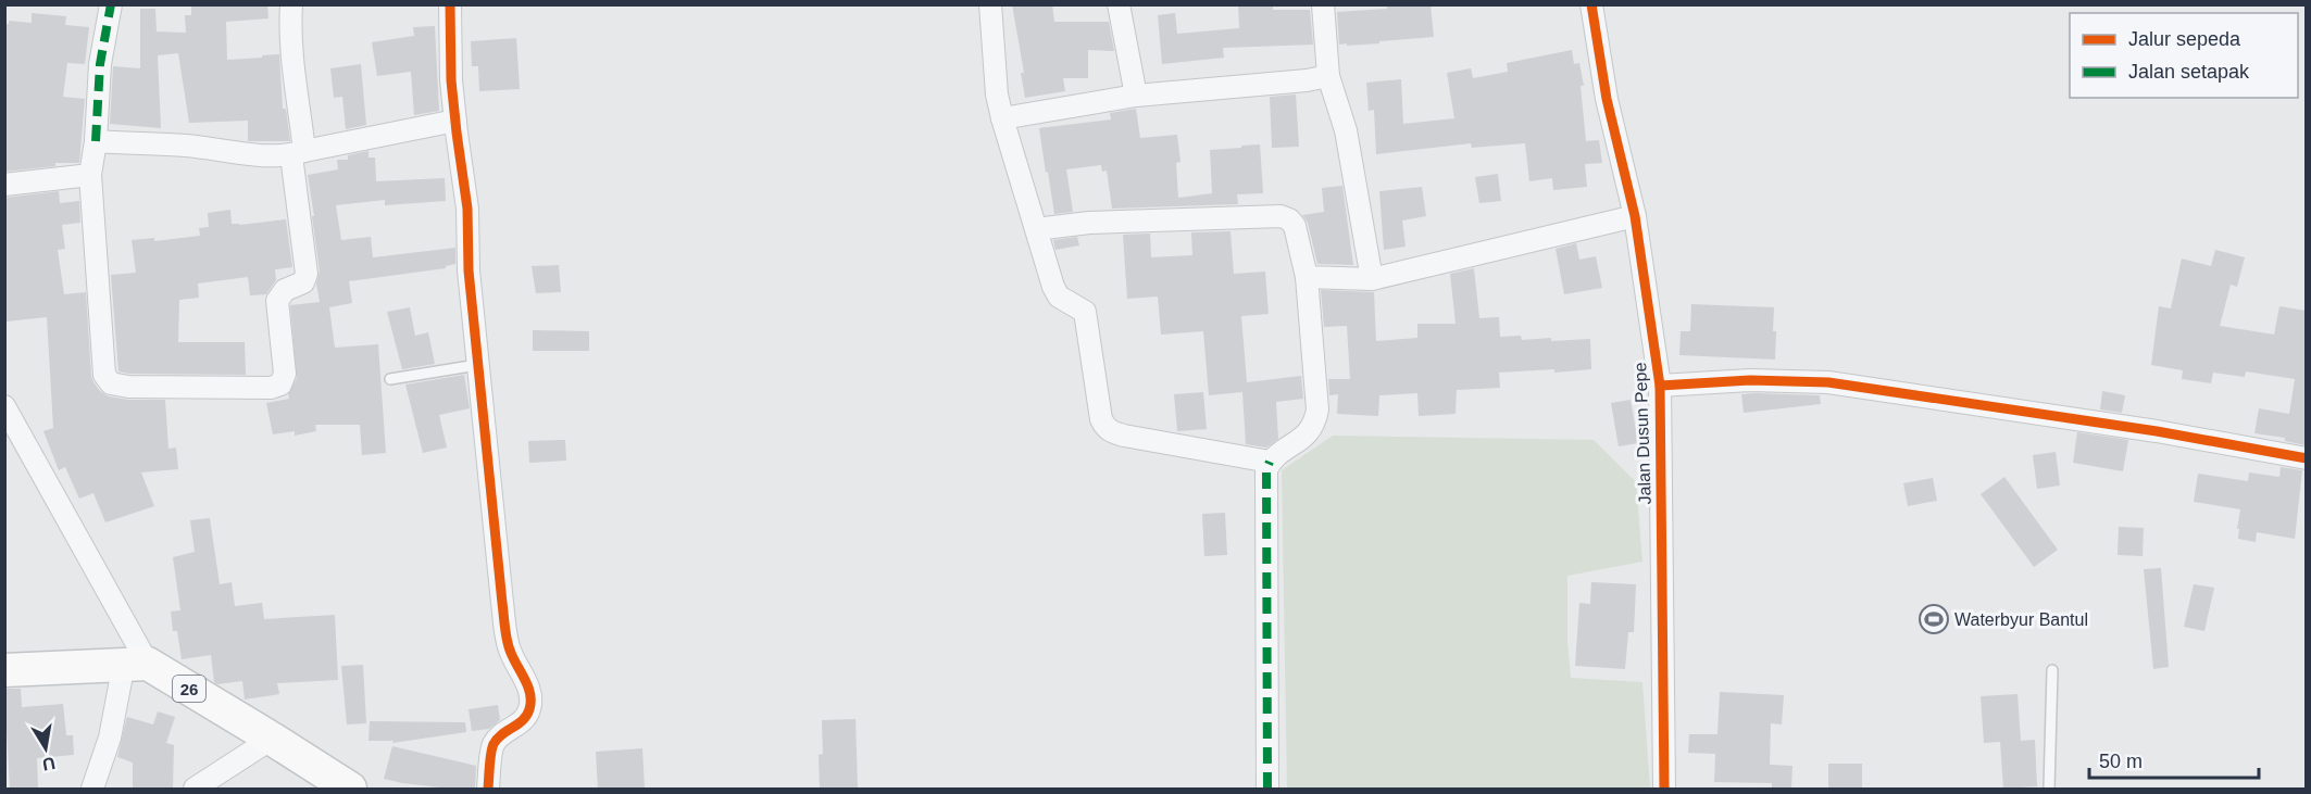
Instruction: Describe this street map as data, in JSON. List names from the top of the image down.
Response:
{
  "streets": {
    "main road": ["26"],
    "street": ["Jalan Dusun Pepe"]
  },
  "places": {
    "sports": ["Waterbyur Bantul"]
  },
  "legend": ["Jalur sepeda", "Jalan setapak"],
  "scale_bar": "50 m",
  "north": "bottom"
}
